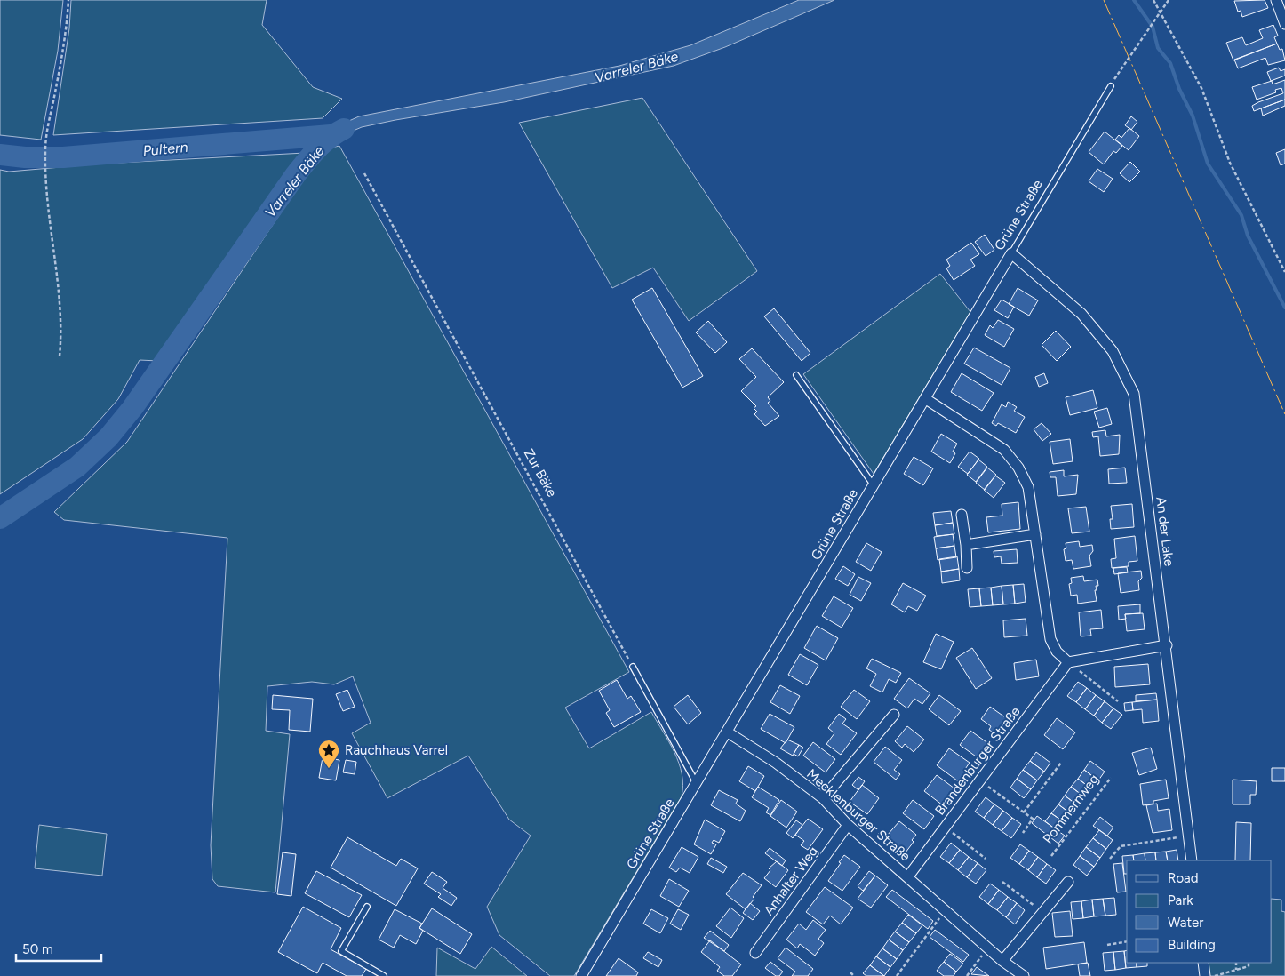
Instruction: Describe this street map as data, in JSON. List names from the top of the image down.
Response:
{
  "streets": {
    "street": [
      "Grüne Straße",
      "An der Lake",
      "Brandenburger Straße",
      "Mecklenburger Straße",
      "Anhalter Weg"
    ],
    "path": ["Zur Bäke", "Pommernweg"]
  },
  "crossings": [
    ["Grüne Straße", "An der Lake"],
    ["Grüne Straße", "Mecklenburger Straße"],
    ["Brandenburger Straße", "Mecklenburger Straße"],
    ["Mecklenburger Straße", "Anhalter Weg"]
  ],
  "water": ["Varreler Bäke", "Pultern"],
  "places": {
    "place": ["Rauchhaus Varrel"]
  },
  "legend": [
    "Road",
    "Park",
    "Water",
    "Building"
  ],
  "scale_bar": "50 m"
}
